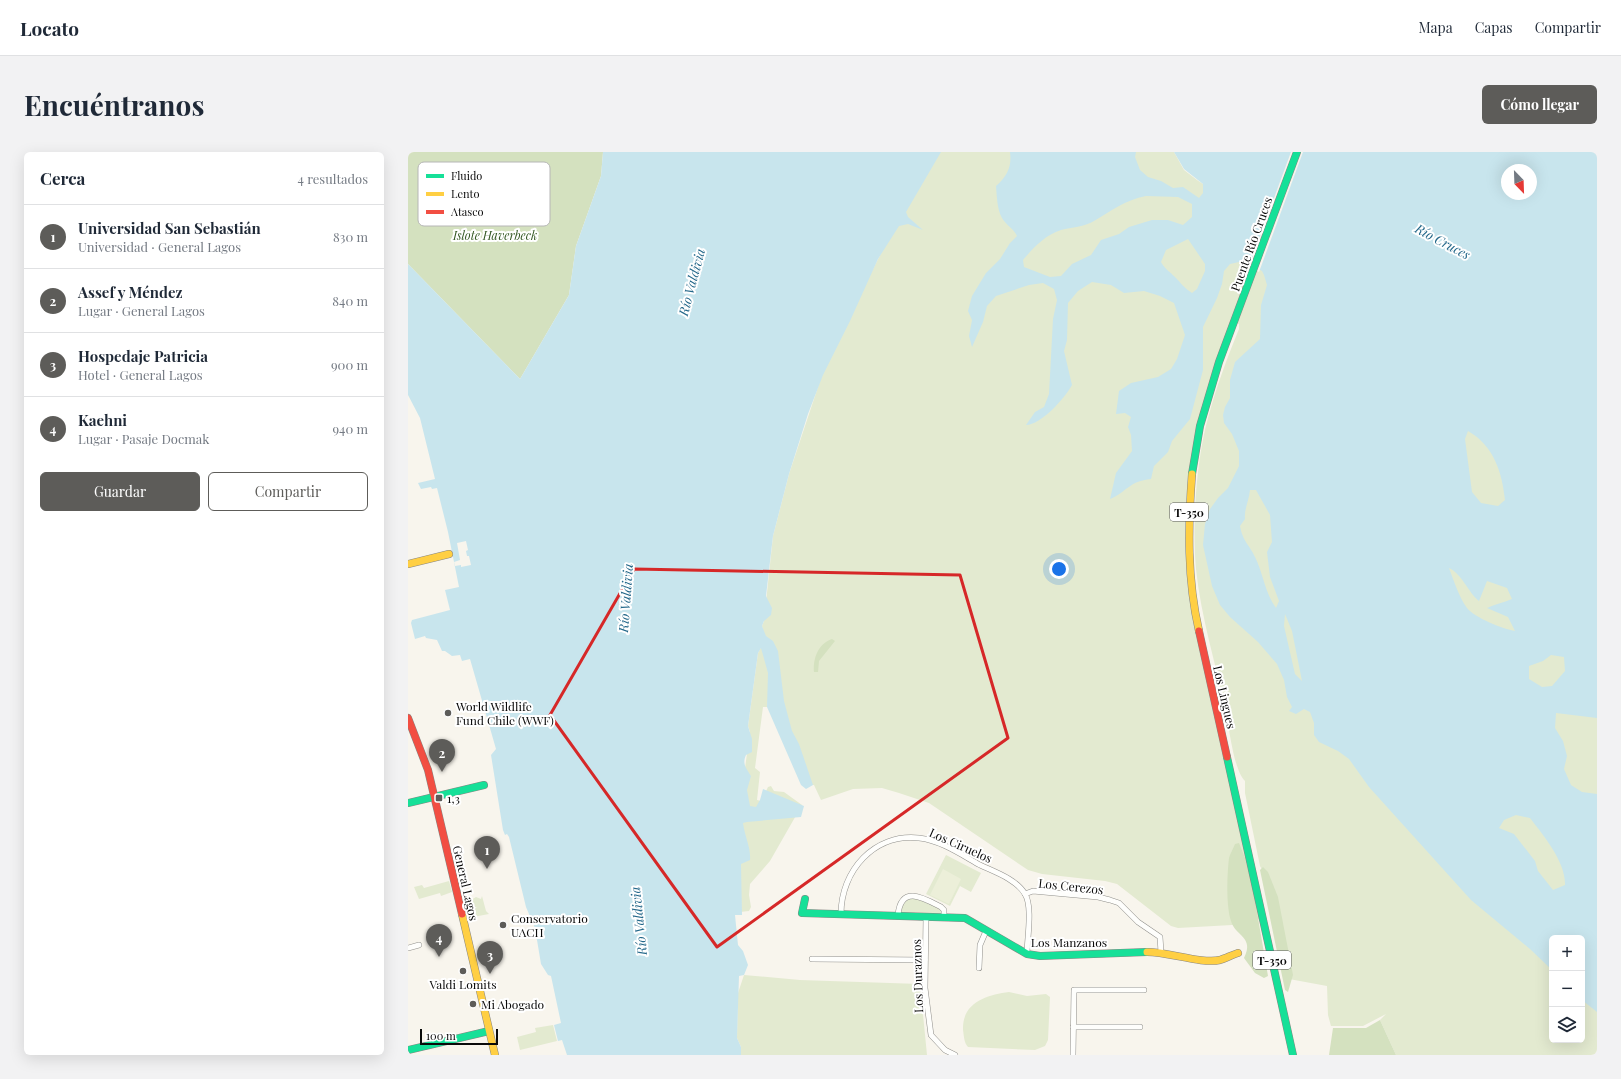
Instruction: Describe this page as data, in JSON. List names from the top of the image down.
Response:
{
  "streets": {
    "main road": [
      "Puente Río Cruces",
      "T-350",
      "Los Lingues",
      "General Lagos",
      "Los Manzanos"
    ],
    "street": ["Los Ciruelos", "Los Cerezos", "Los Duraznos"]
  },
  "crossings": [
    ["Puente Río Cruces", "Los Lingues"],
    ["Los Ciruelos", "Los Cerezos"],
    ["Los Ciruelos", "Los Manzanos"],
    ["Los Cerezos", "Los Manzanos"],
    ["Los Manzanos", "Los Duraznos"]
  ],
  "water": ["Río Cruces", "Río Valdivia"],
  "parks": ["Islote Haverbeck"],
  "places": {
    "other": [
      "World Wildlife Fund Chile (WWF)",
      "Conservatorio UACH",
      "Valdi Lomits",
      "Mi Abogado"
    ],
    "transit": ["1,3"]
  },
  "legend": ["Fluido", "Lento", "Atasco"],
  "scale_bar": "100 m",
  "north": "bottom right",
  "page": {
    "header": "Locato",
    "nav": ["Mapa", "Capas", "Compartir"],
    "buttons": [
      "Cómo llegar",
      ["Guardar", "Compartir"]
    ],
    "title": "Encuéntranos",
    "heading": ["Cerca", "4 resultados"],
    "list": [
      {
        "mark": "1",
        "name": "Universidad San Sebastián",
        "note": "Universidad · General Lagos",
        "value": "830 m"
      },
      {
        "mark": "2",
        "name": "Assef y Méndez",
        "note": "Lugar · General Lagos",
        "value": "840 m"
      },
      {
        "mark": "3",
        "name": "Hospedaje Patricia",
        "note": "Hotel · General Lagos",
        "value": "900 m"
      },
      {
        "mark": "4",
        "name": "Kaehni",
        "note": "Lugar · Pasaje Docmak",
        "value": "940 m"
      }
    ],
    "pins": [
      "2",
      "1",
      "4",
      "3"
    ],
    "map_buttons": ["+", "−"],
    "scale": "100 m"
  }
}
